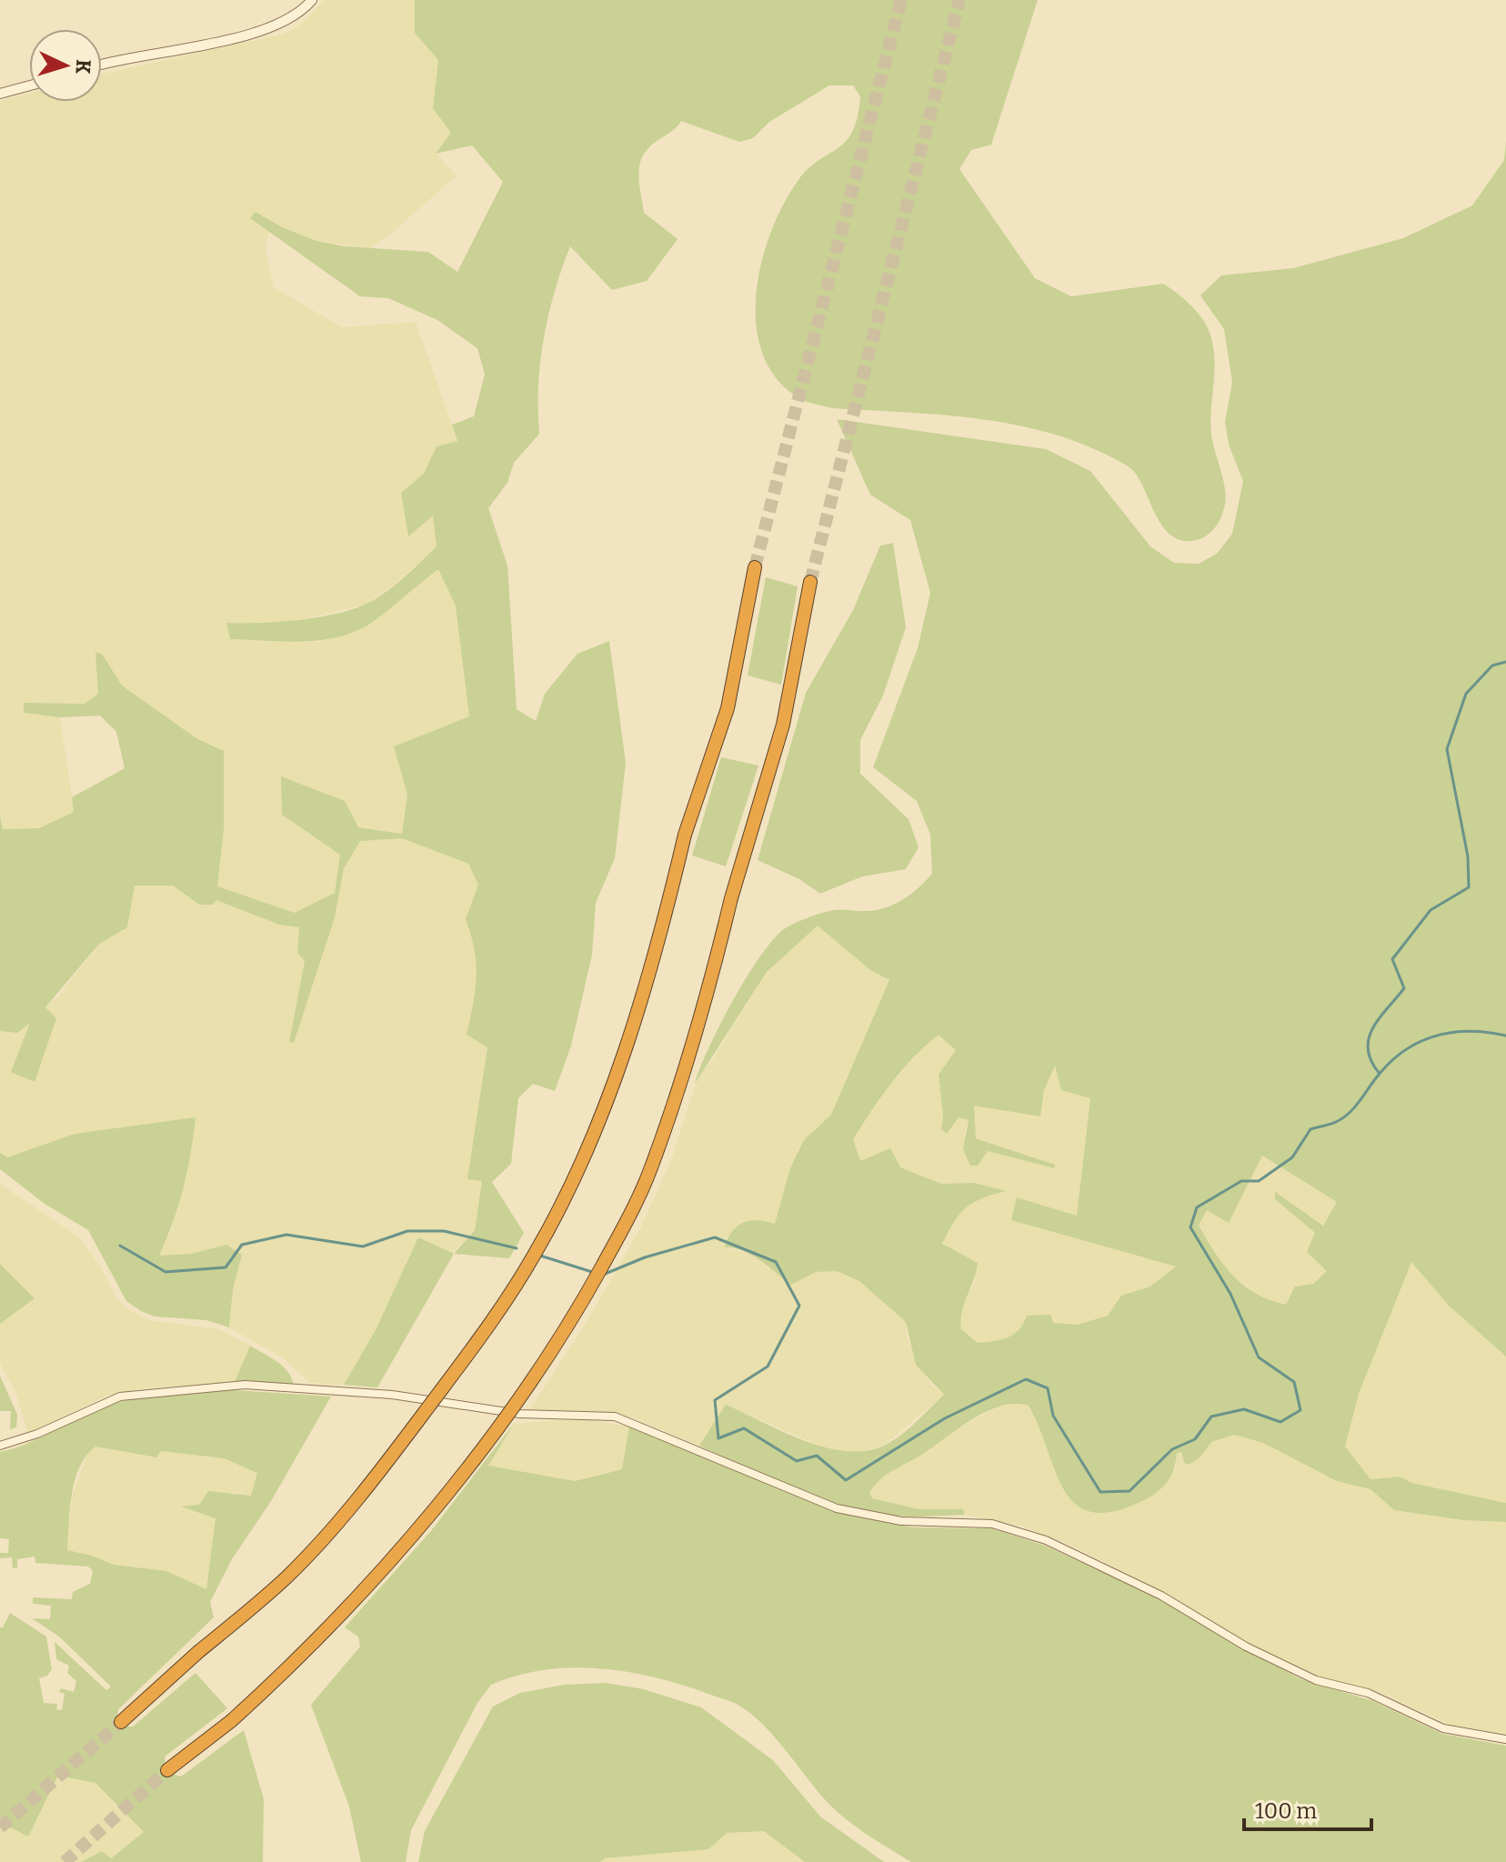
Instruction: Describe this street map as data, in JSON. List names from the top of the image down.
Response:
{
  "scale_bar": "100 m",
  "north": "right"
}
